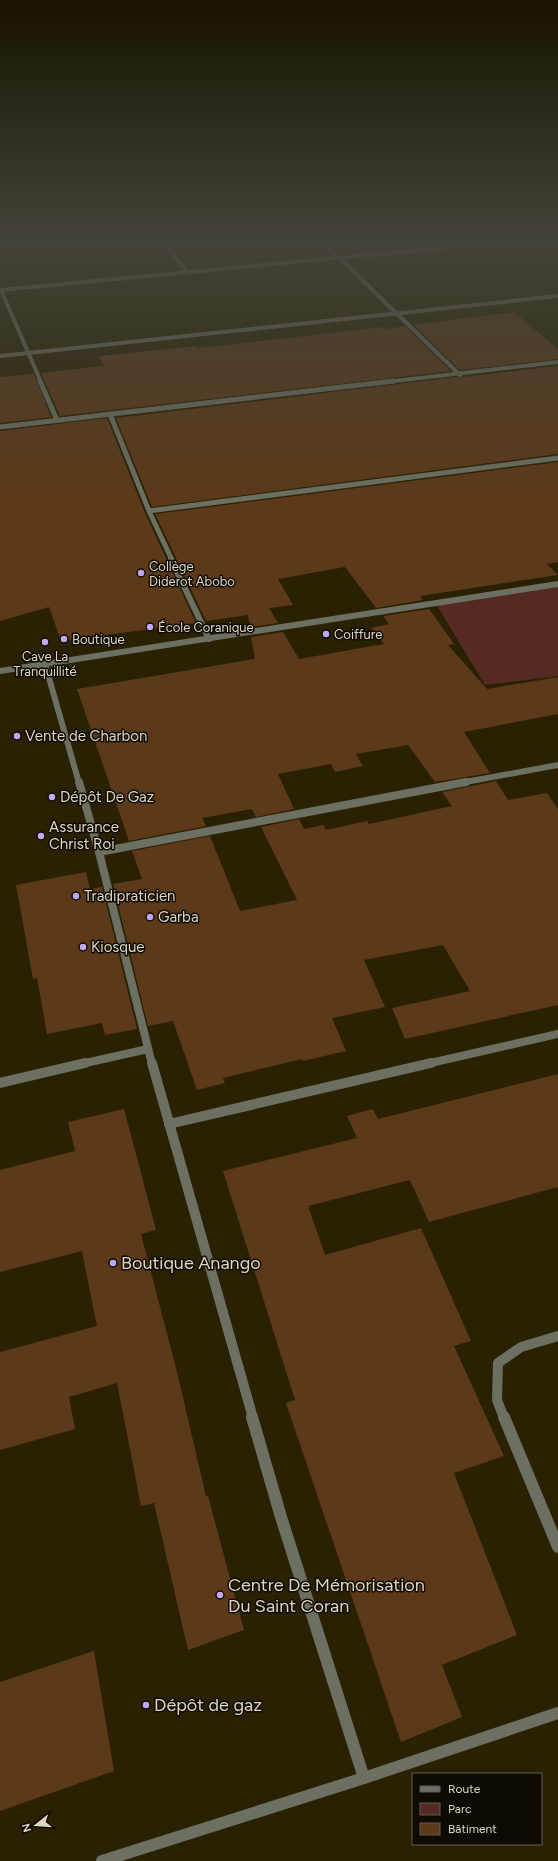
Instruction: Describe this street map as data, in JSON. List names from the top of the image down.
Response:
{
  "places": [
    "Collège Diderot Abobo",
    "École Coranique",
    "Coiffure",
    "Boutique",
    "Cave La Tranquillité",
    "Vente de Charbon",
    "Dépôt De Gaz",
    "Assurance Christ Roi",
    "Tradipraticien",
    "Garba",
    "Kiosque",
    "Boutique Anango",
    "Centre De Mémorisation Du Saint Coran",
    "Dépôt de gaz"
  ],
  "legend": ["Route", "Parc", "Bâtiment"],
  "north": "left"
}
